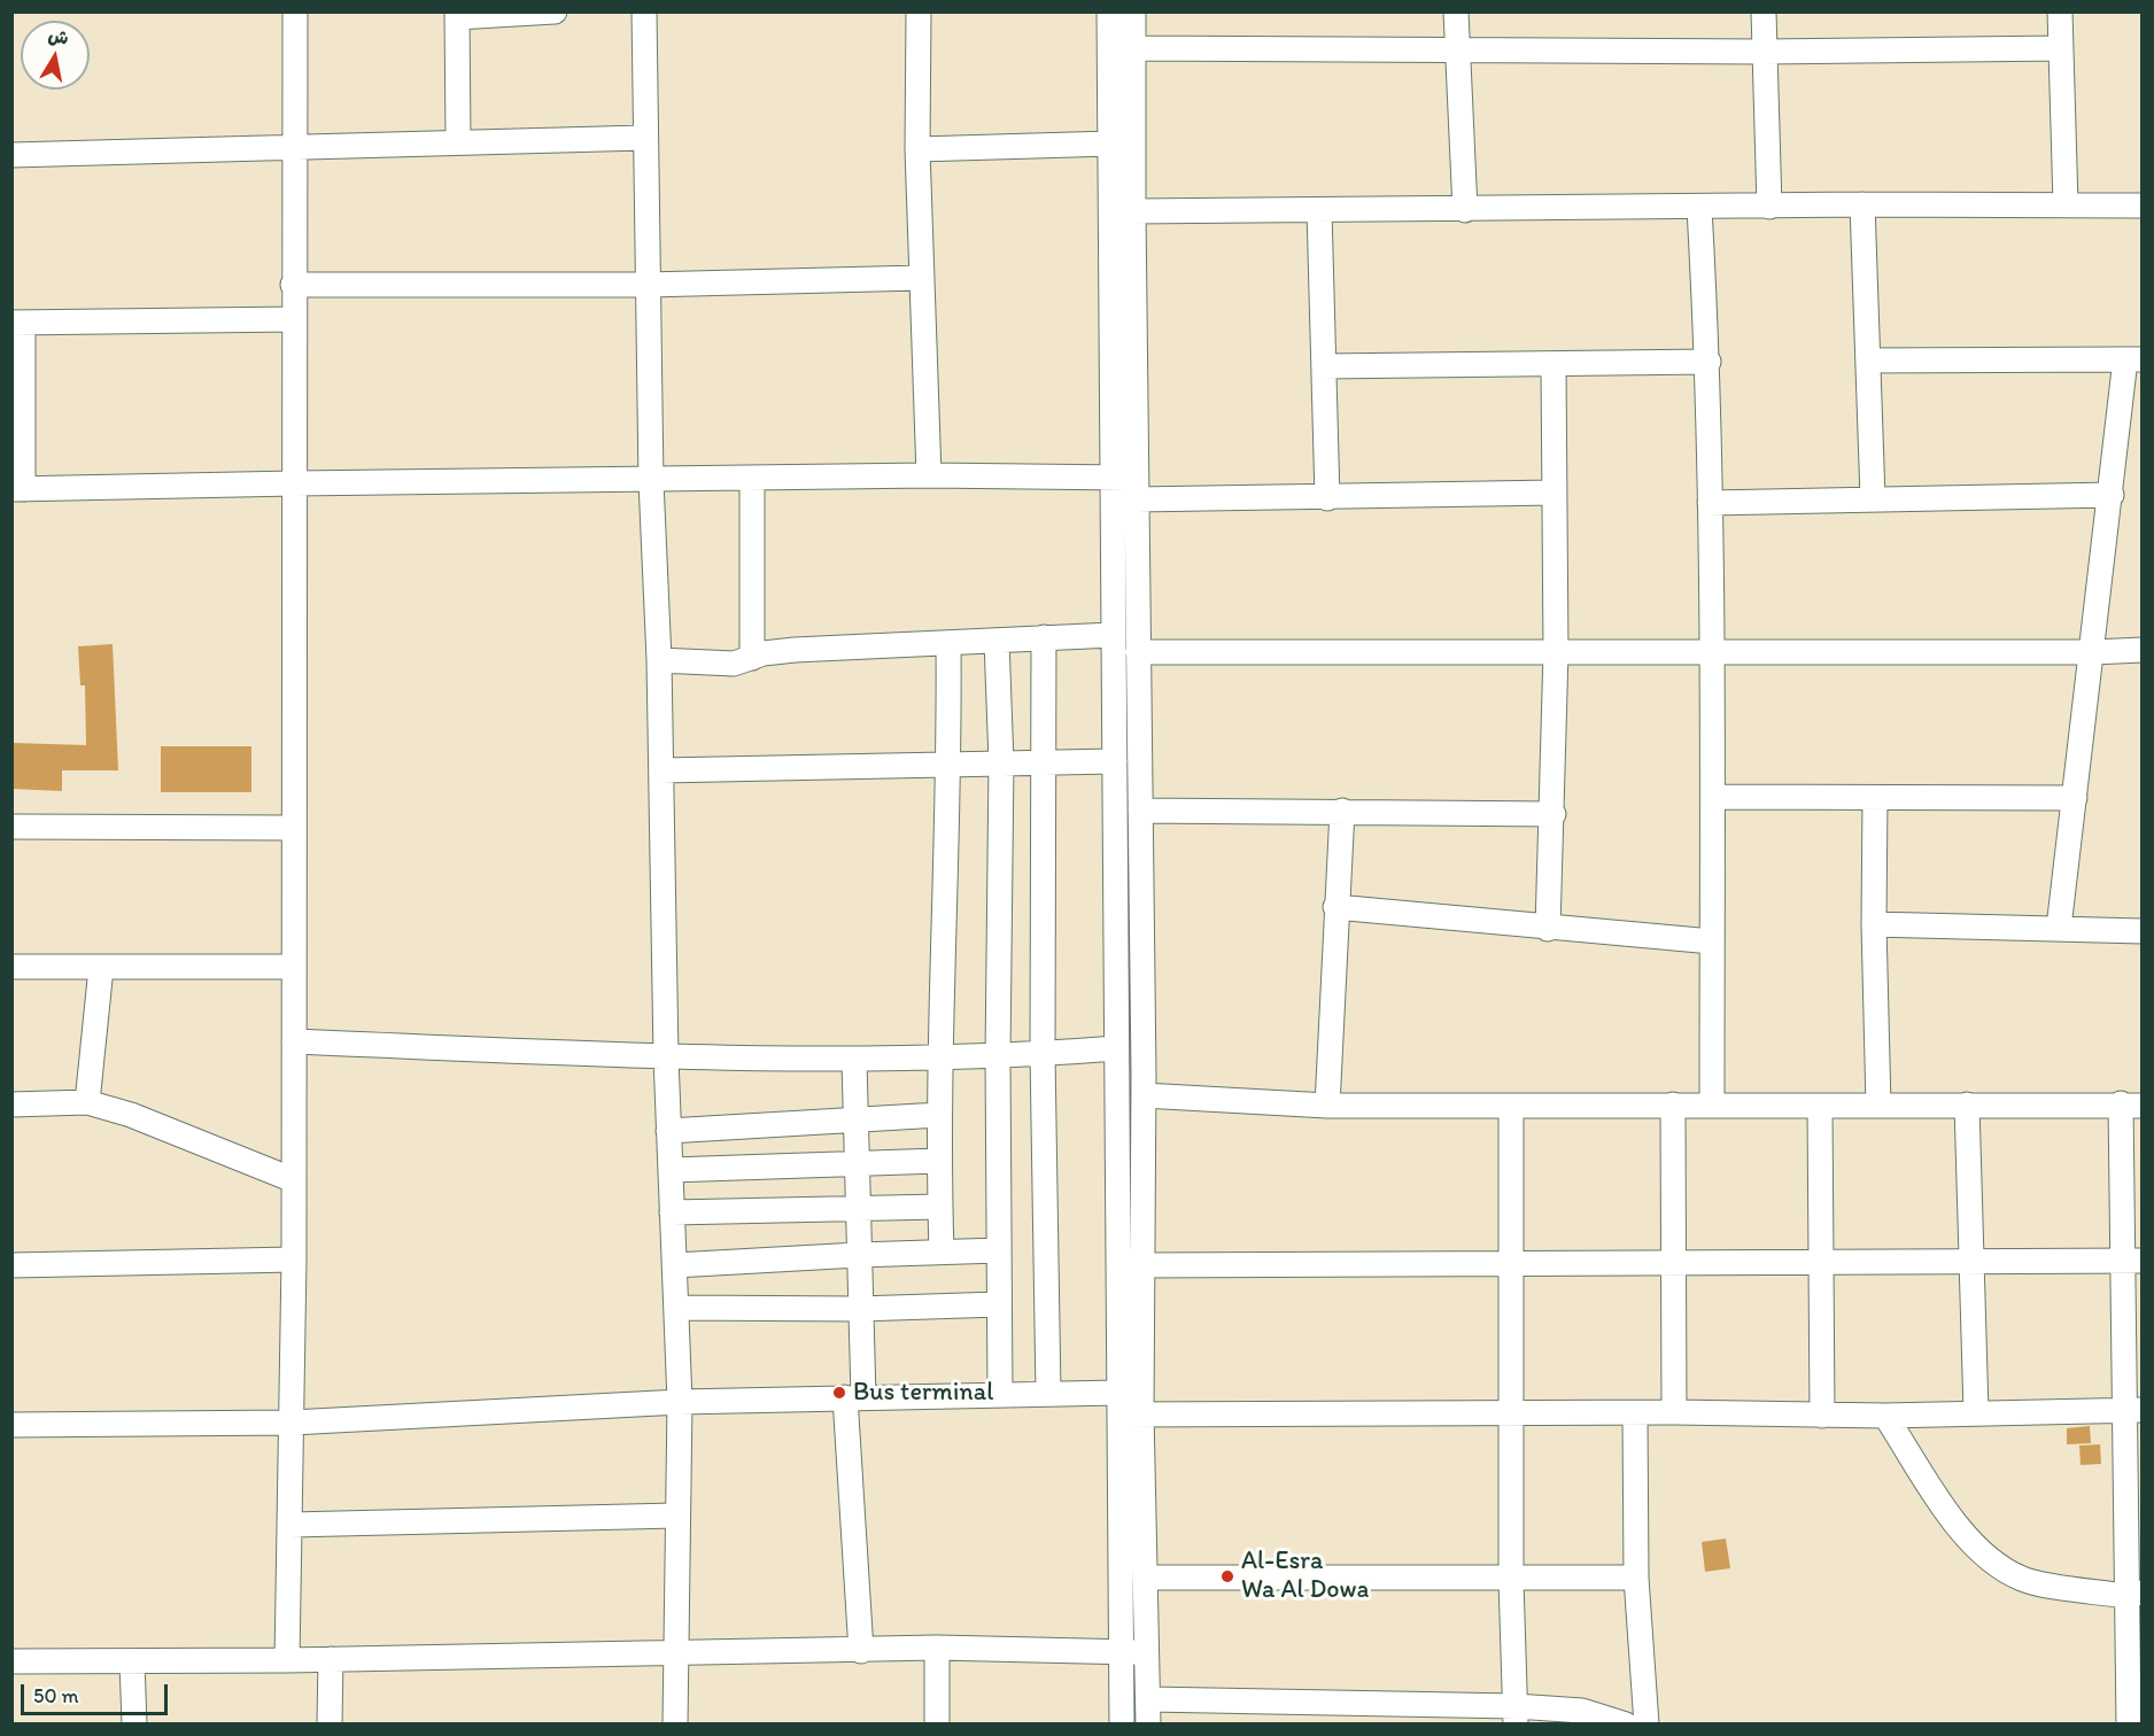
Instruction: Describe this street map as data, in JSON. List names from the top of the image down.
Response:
{
  "places": ["Bus terminal", "Al-Esra Wa Al Dowa"],
  "scale_bar": "50 m",
  "north": "top"
}
